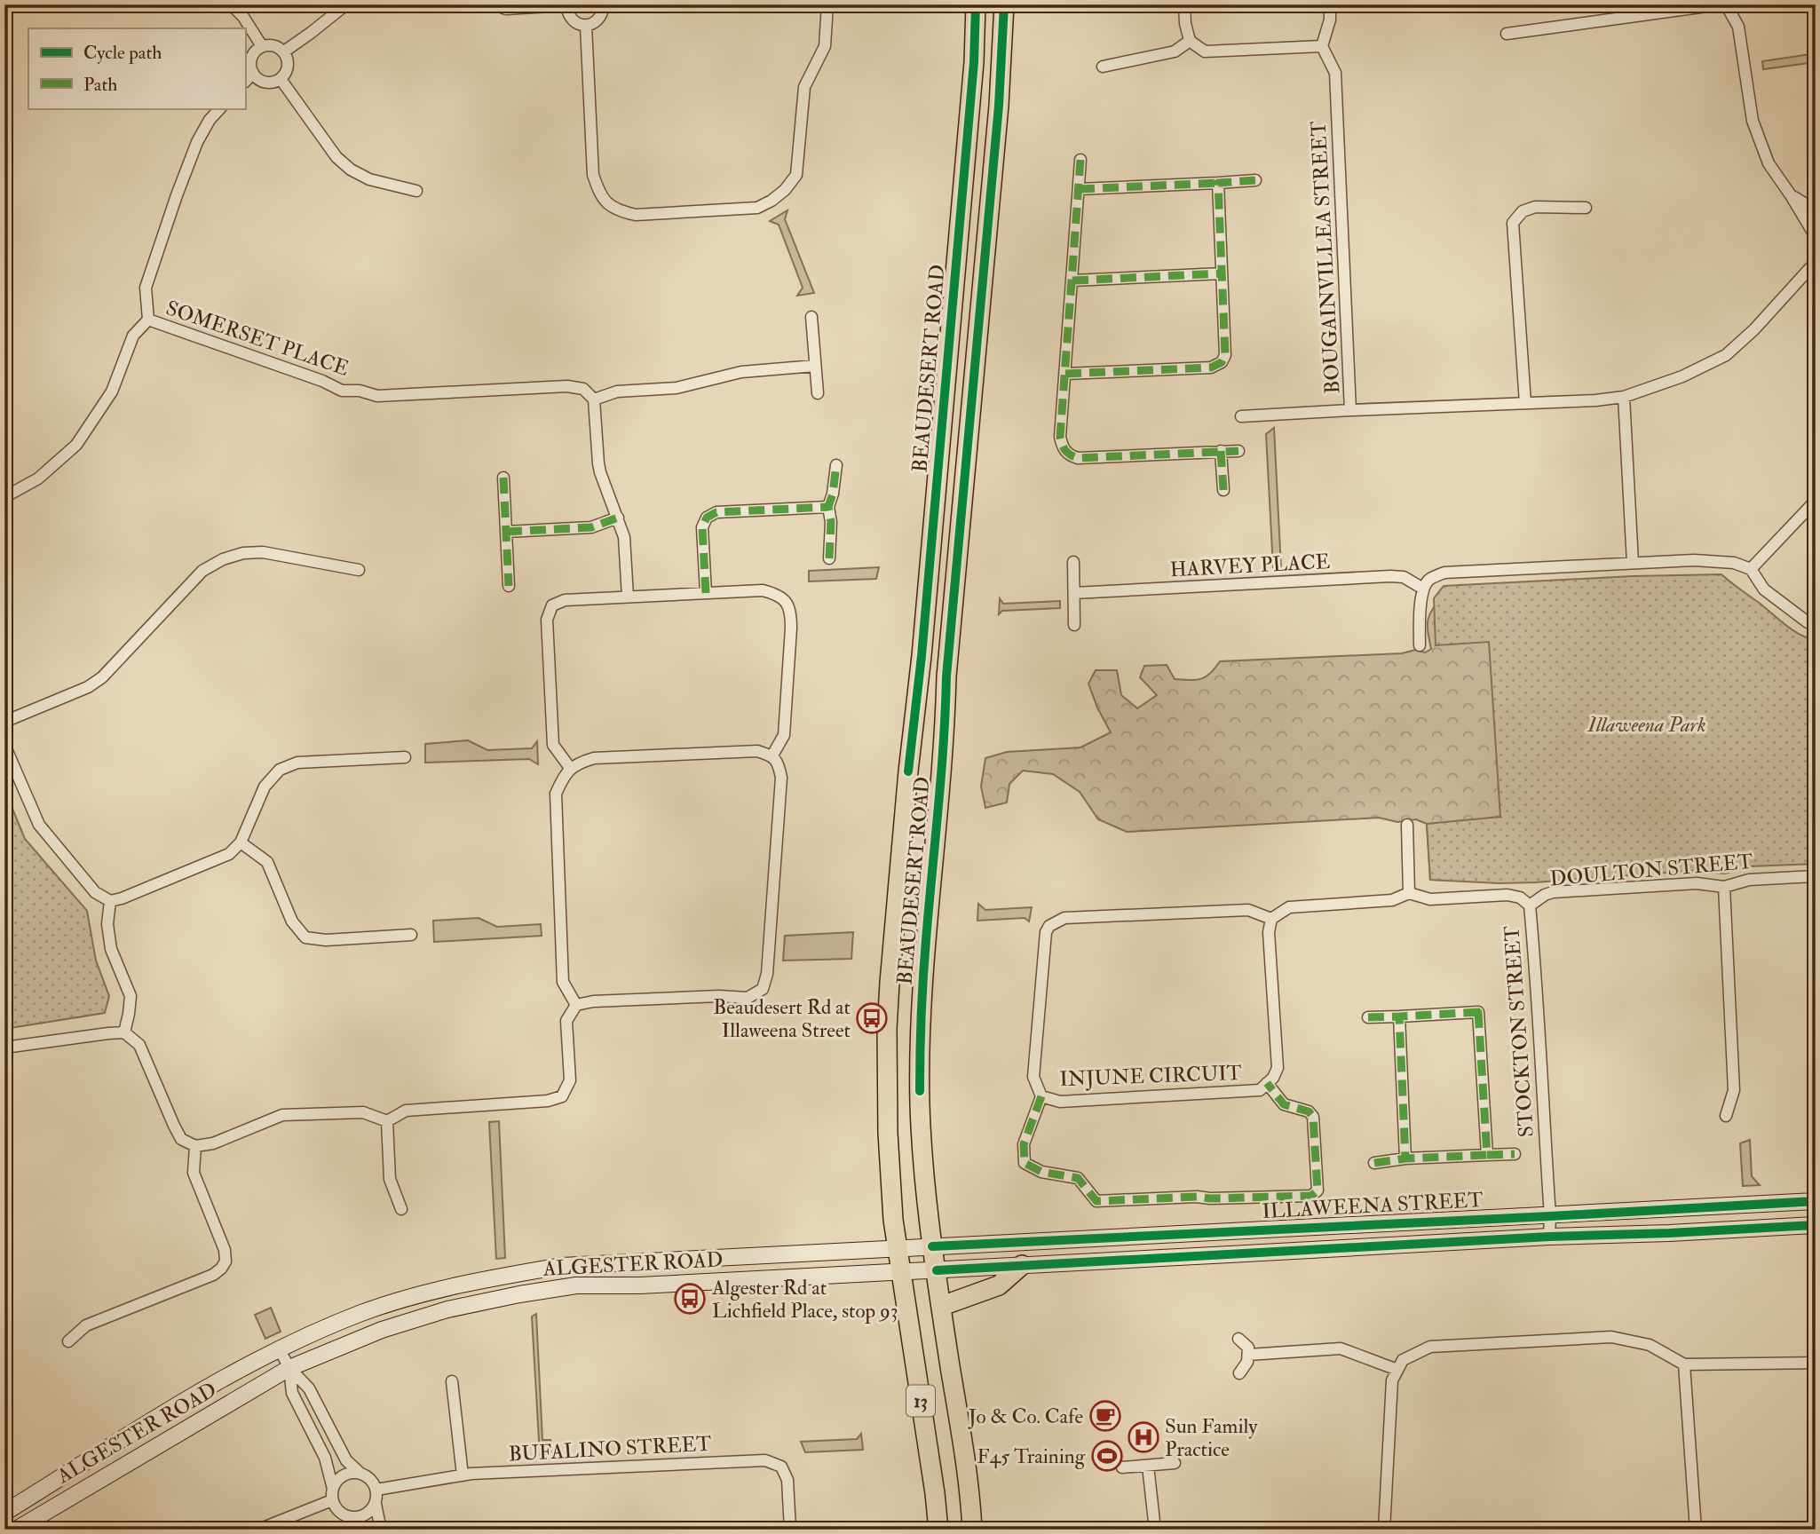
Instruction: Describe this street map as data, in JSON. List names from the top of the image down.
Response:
{
  "streets": {
    "highway": ["BEAUDESERT ROAD", "13"],
    "main road": ["ILLAWEENA STREET", "ALGESTER ROAD"],
    "street": [
      "BOUGAINVILLEA STREET",
      "SOMERSET PLACE",
      "HARVEY PLACE",
      "DOULTON STREET",
      "STOCKTON STREET",
      "INJUNE CIRCUIT",
      "BUFALINO STREET"
    ]
  },
  "crossings": [
    ["BEAUDESERT ROAD", "ILLAWEENA STREET"],
    ["BEAUDESERT ROAD", "ALGESTER ROAD"],
    ["DOULTON STREET", "STOCKTON STREET"],
    ["STOCKTON STREET", "ILLAWEENA STREET"],
    ["ILLAWEENA STREET", "ALGESTER ROAD"]
  ],
  "parks": ["Illaweena Park"],
  "places": {
    "bus stop": ["Beaudesert Rd at Illaweena Street", "Algester Rd at Lichfield Place, stop 93"],
    "cafe": ["Jo & Co. Cafe"],
    "hospital": ["Sun Family Practice"],
    "sports": ["F45 Training"]
  },
  "legend": ["Cycle path", "Path"]
}
